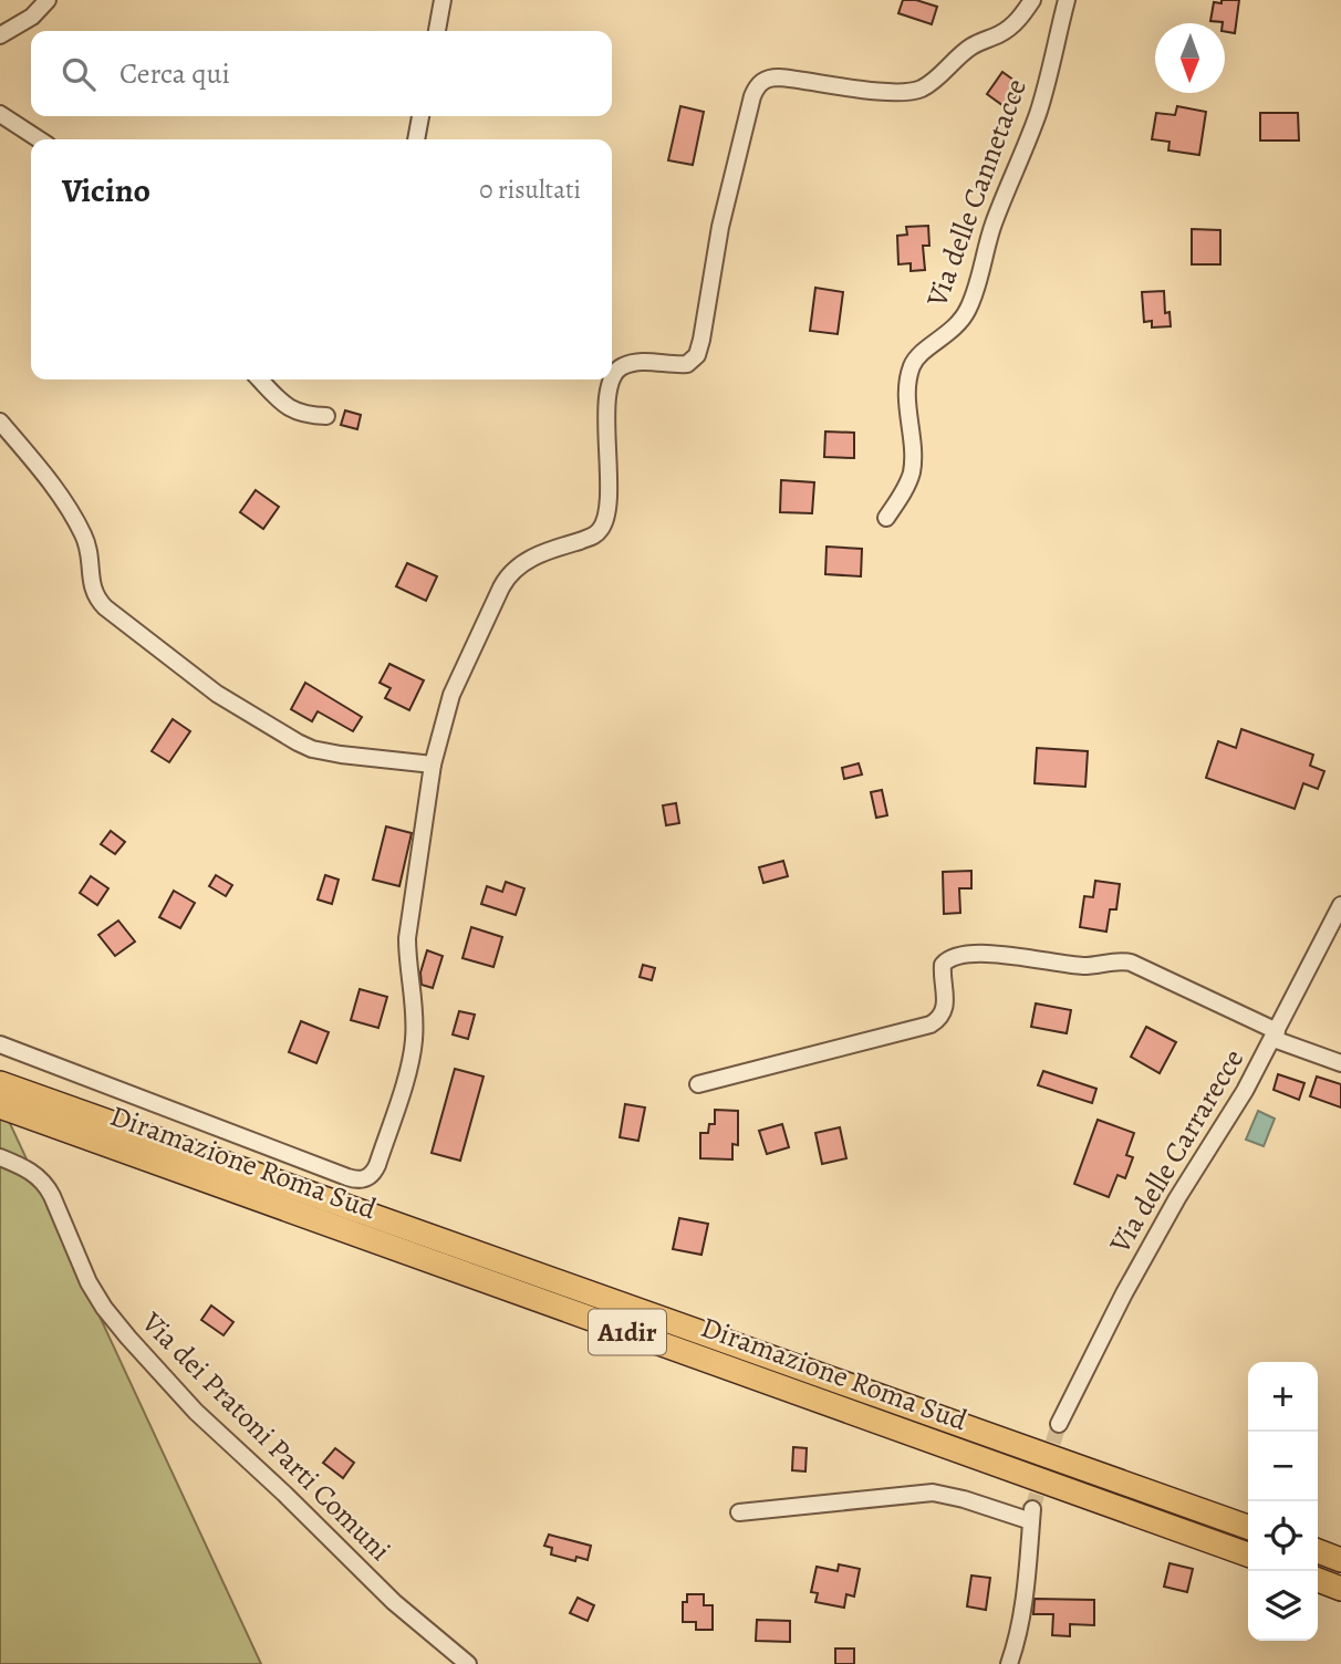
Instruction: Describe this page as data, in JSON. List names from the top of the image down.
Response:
{
  "streets": {
    "highway": ["Diramazione Roma Sud", "A1dir"],
    "street": ["Via delle Cannetacce", "Via delle Carrarecce", "Via dei Pratoni Parti Comuni"]
  },
  "north": "bottom",
  "page": {
    "search": "Cerca qui",
    "heading": ["Vicino", "0 risultati"],
    "map_buttons": ["+", "−"]
  }
}
